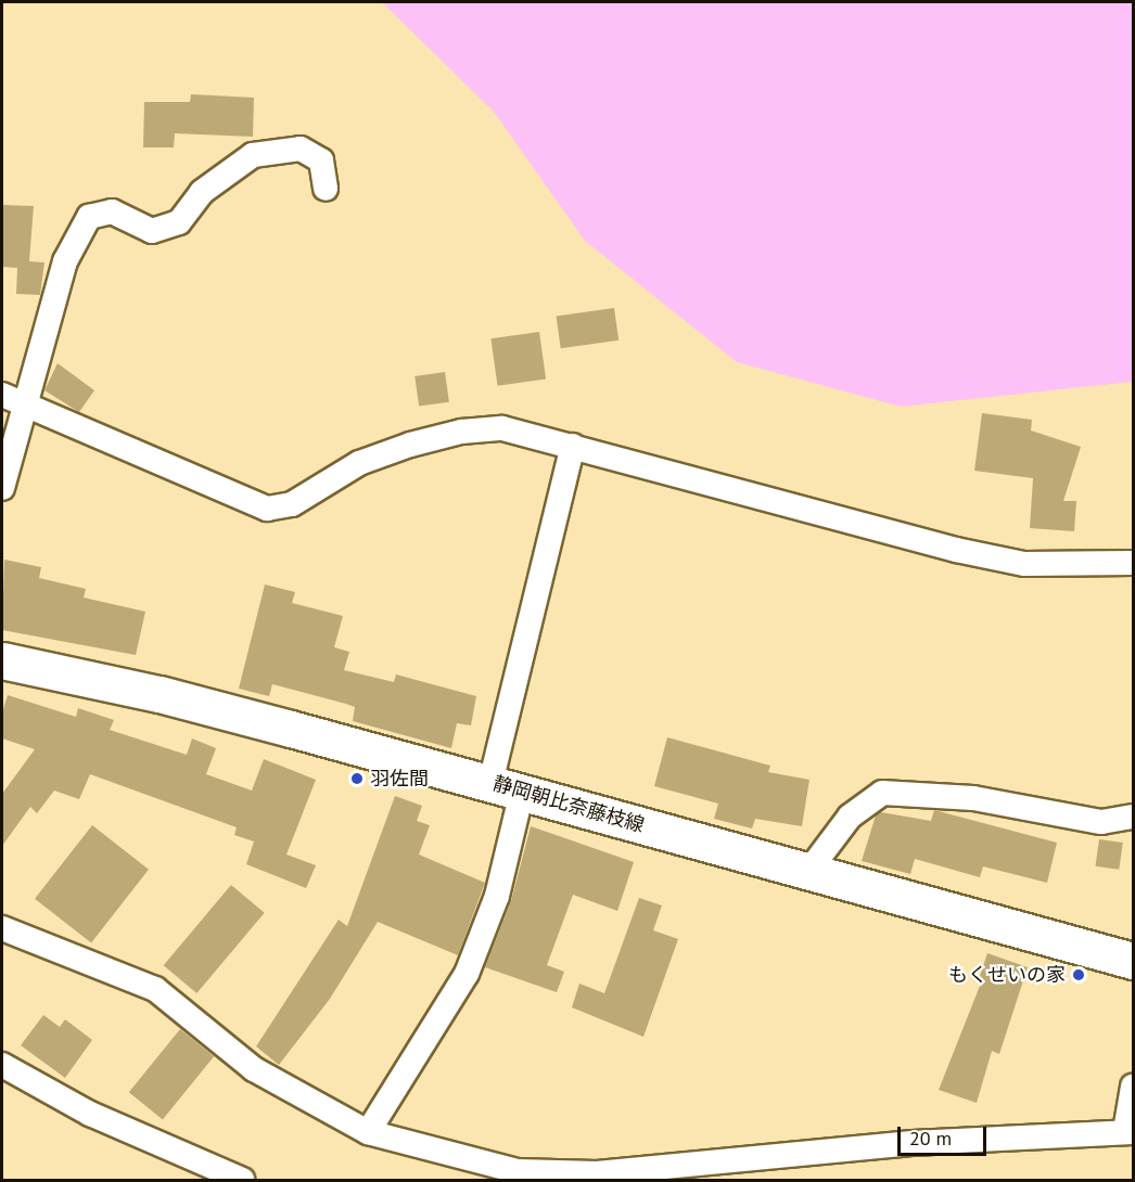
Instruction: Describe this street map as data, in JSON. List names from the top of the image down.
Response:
{
  "streets": {
    "main road": ["静岡朝比奈藤枝線"]
  },
  "places": ["羽佐間", "もくせいの家"],
  "scale_bar": "20 m"
}
